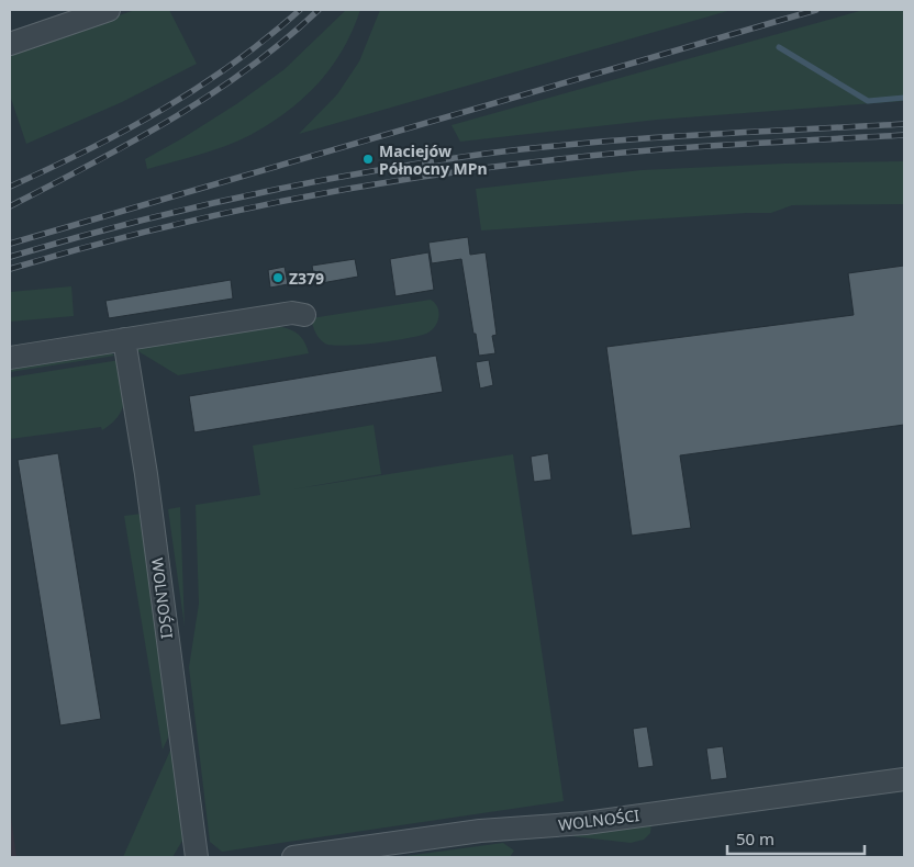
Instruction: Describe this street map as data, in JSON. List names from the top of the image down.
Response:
{
  "streets": {
    "street": ["WOLNOŚCI"]
  },
  "places": ["Maciejów Północny MPn", "Z379"],
  "scale_bar": "50 m"
}
